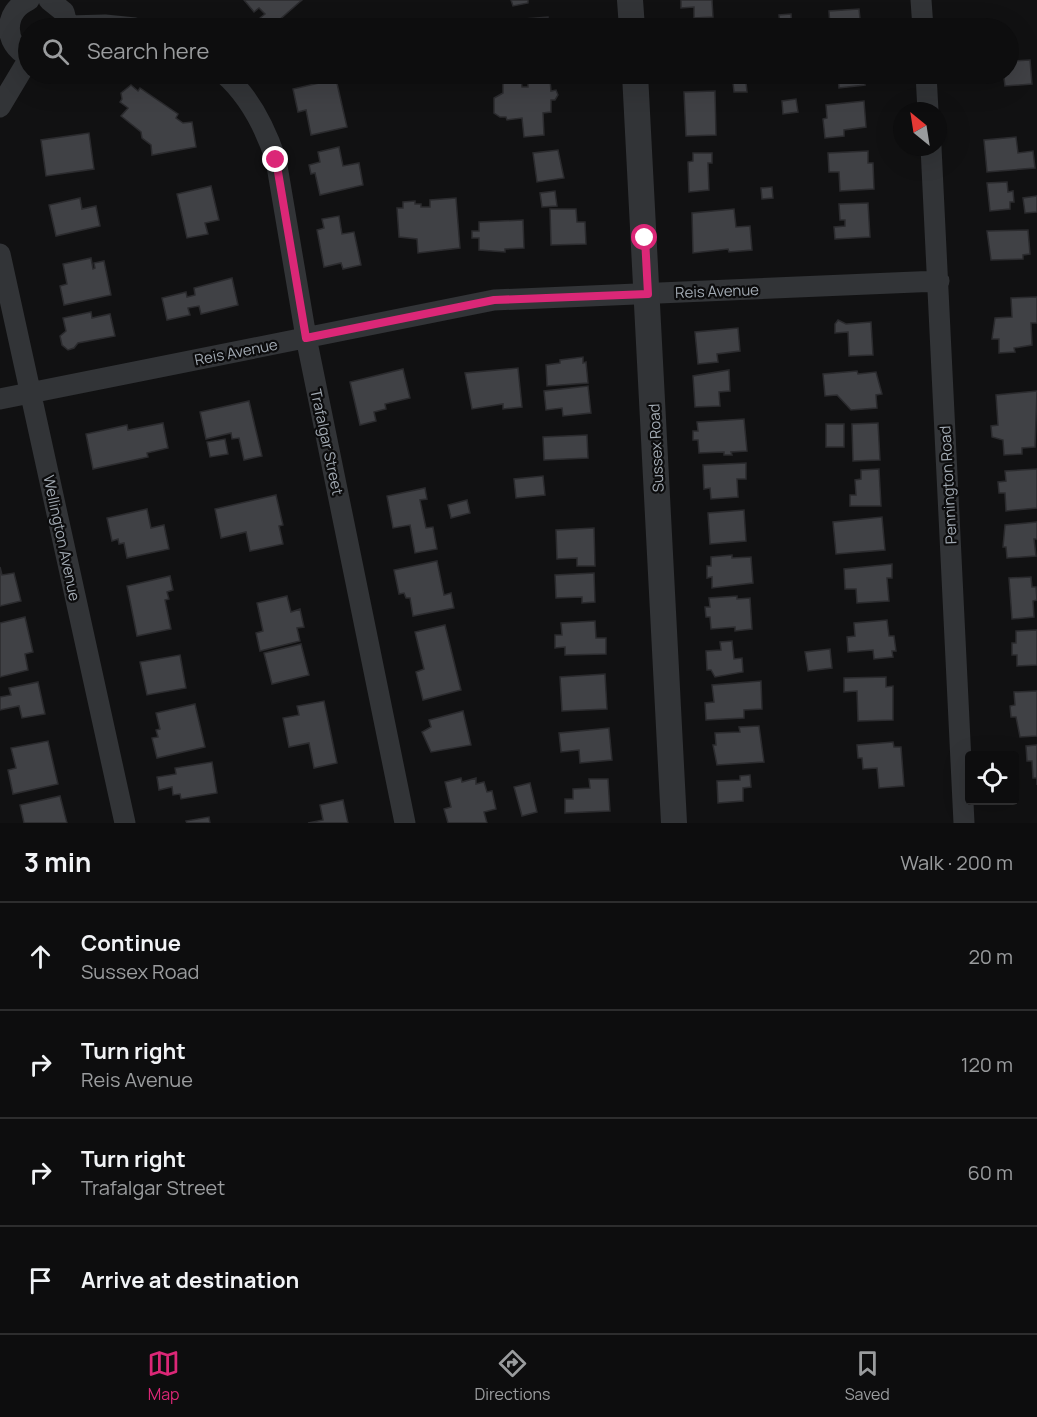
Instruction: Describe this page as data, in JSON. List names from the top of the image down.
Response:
{
  "streets": {
    "street": [
      "Reis Avenue",
      "Trafalgar Street",
      "Sussex Road",
      "Pennington Road",
      "Wellington Avenue"
    ]
  },
  "crossings": [
    ["Reis Avenue", "Trafalgar Street"],
    ["Reis Avenue", "Sussex Road"],
    ["Reis Avenue", "Pennington Road"],
    ["Reis Avenue", "Wellington Avenue"]
  ],
  "north": "top left",
  "page": {
    "search": "Search here",
    "heading": ["3 min", "Walk · 200 m"],
    "list": [
      ["Continue", "Sussex Road", "20 m"],
      ["Turn right", "Reis Avenue", "120 m"],
      ["Turn right", "Trafalgar Street", "60 m"],
      "Arrive at destination"
    ],
    "nav": ["Map", "Directions", "Saved"]
  }
}
